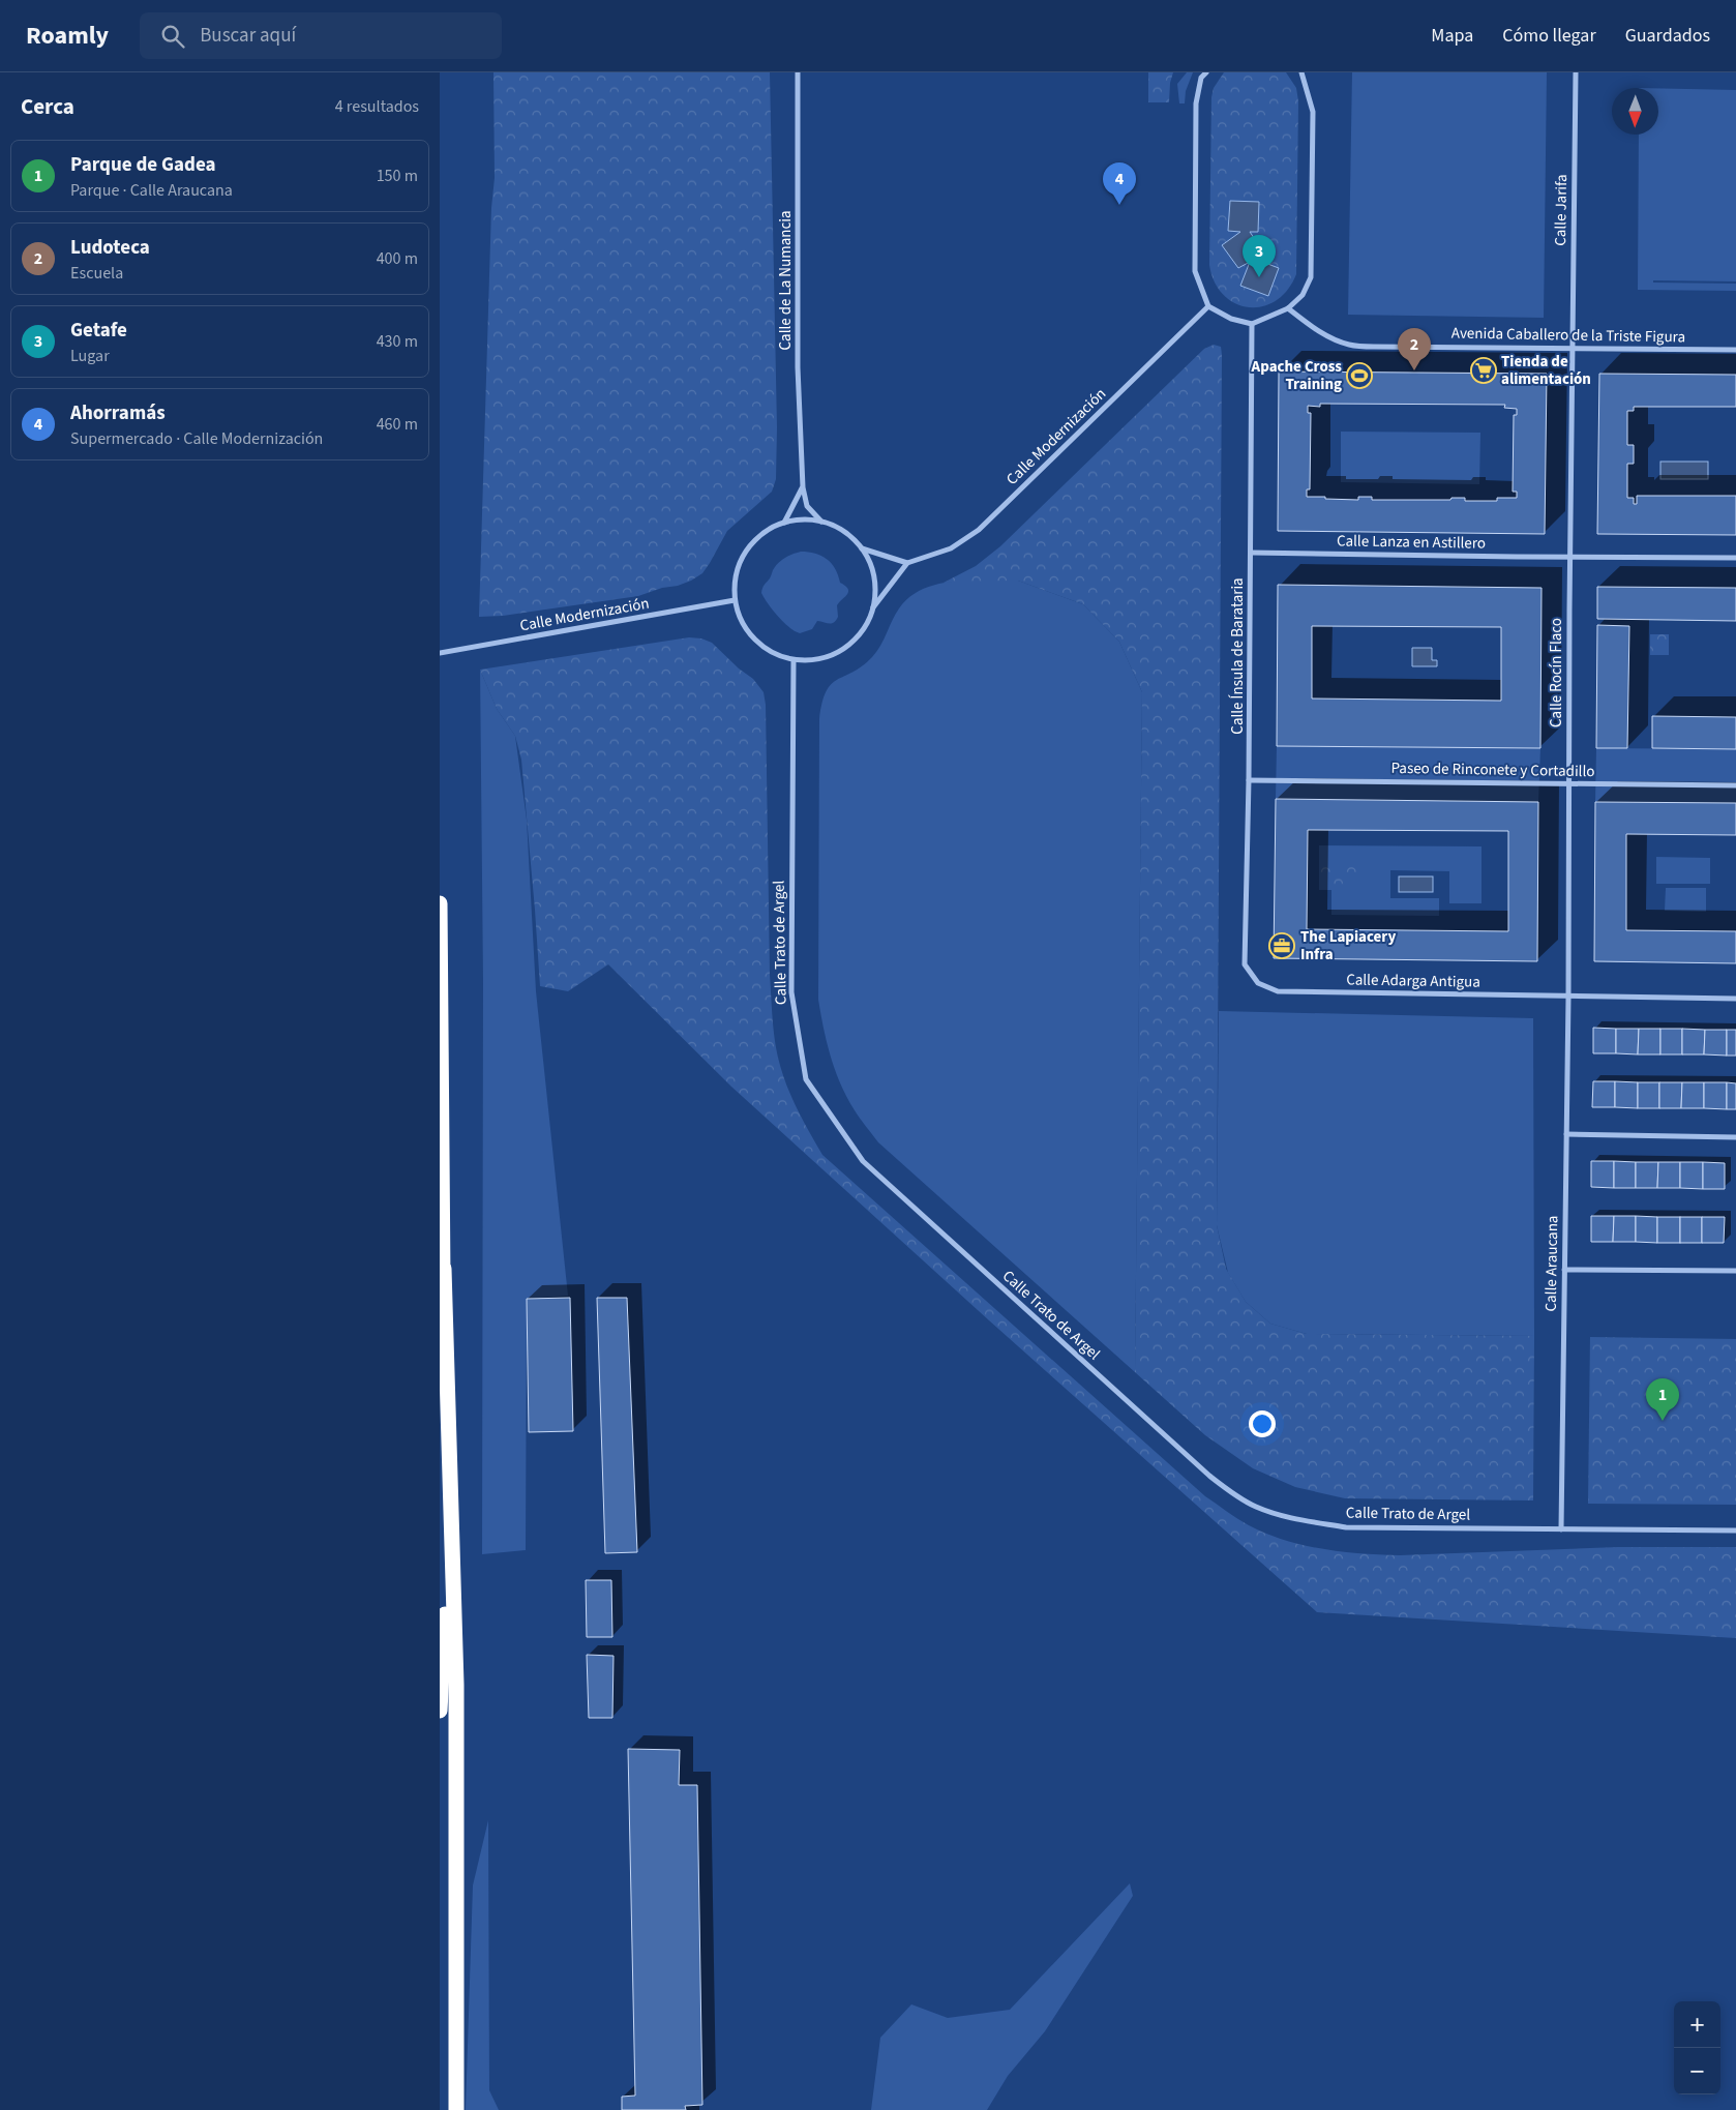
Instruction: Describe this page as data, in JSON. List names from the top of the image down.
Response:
{
  "streets": {
    "street": [
      "Calle Jarifa",
      "Calle de La Numancia",
      "Avenida Caballero de la Triste Figura",
      "Calle Modernización",
      "Calle Lanza en Astillero",
      "Calle Ínsula de Barataria",
      "Calle Rocín Flaco",
      "Paseo de Rinconete y Cortadillo",
      "Calle Trato de Argel",
      "Calle Adarga Antigua",
      "Calle Araucana"
    ]
  },
  "crossings": [
    ["Calle Jarifa", "Avenida Caballero de la Triste Figura"],
    ["Calle Jarifa", "Calle Rocín Flaco"],
    ["Calle de La Numancia", "Calle Modernización"],
    ["Calle de La Numancia", "Calle Trato de Argel"],
    ["Avenida Caballero de la Triste Figura", "Calle Rocín Flaco"],
    ["Calle Modernización", "Calle Trato de Argel"],
    ["Calle Lanza en Astillero", "Calle Ínsula de Barataria"],
    ["Calle Lanza en Astillero", "Calle Rocín Flaco"],
    ["Calle Ínsula de Barataria", "Paseo de Rinconete y Cortadillo"],
    ["Calle Ínsula de Barataria", "Calle Adarga Antigua"],
    ["Calle Rocín Flaco", "Paseo de Rinconete y Cortadillo"],
    ["Calle Rocín Flaco", "Calle Adarga Antigua"],
    ["Calle Rocín Flaco", "Calle Araucana"],
    ["Calle Trato de Argel", "Calle Araucana"],
    ["Calle Adarga Antigua", "Calle Araucana"]
  ],
  "places": {
    "supermarket": ["Tienda de alimentación"],
    "sports": ["Apache Cross Training"],
    "office": ["The Lapiacery Infra"]
  },
  "north": "bottom",
  "page": {
    "header": "Roamly",
    "search": "Buscar aquí",
    "nav": ["Mapa", "Cómo llegar", "Guardados"],
    "heading": ["Cerca", "4 resultados"],
    "list": [
      {
        "mark": "1",
        "name": "Parque de Gadea",
        "note": "Parque · Calle Araucana",
        "value": "150 m"
      },
      {
        "mark": "2",
        "name": "Ludoteca",
        "note": "Escuela",
        "value": "400 m"
      },
      {
        "mark": "3",
        "name": "Getafe",
        "note": "Lugar",
        "value": "430 m"
      },
      {
        "mark": "4",
        "name": "Ahorramás",
        "note": "Supermercado · Calle Modernización",
        "value": "460 m"
      }
    ],
    "pins": [
      "4",
      "3",
      "2",
      "1"
    ],
    "map_buttons": ["+", "−"]
  }
}
